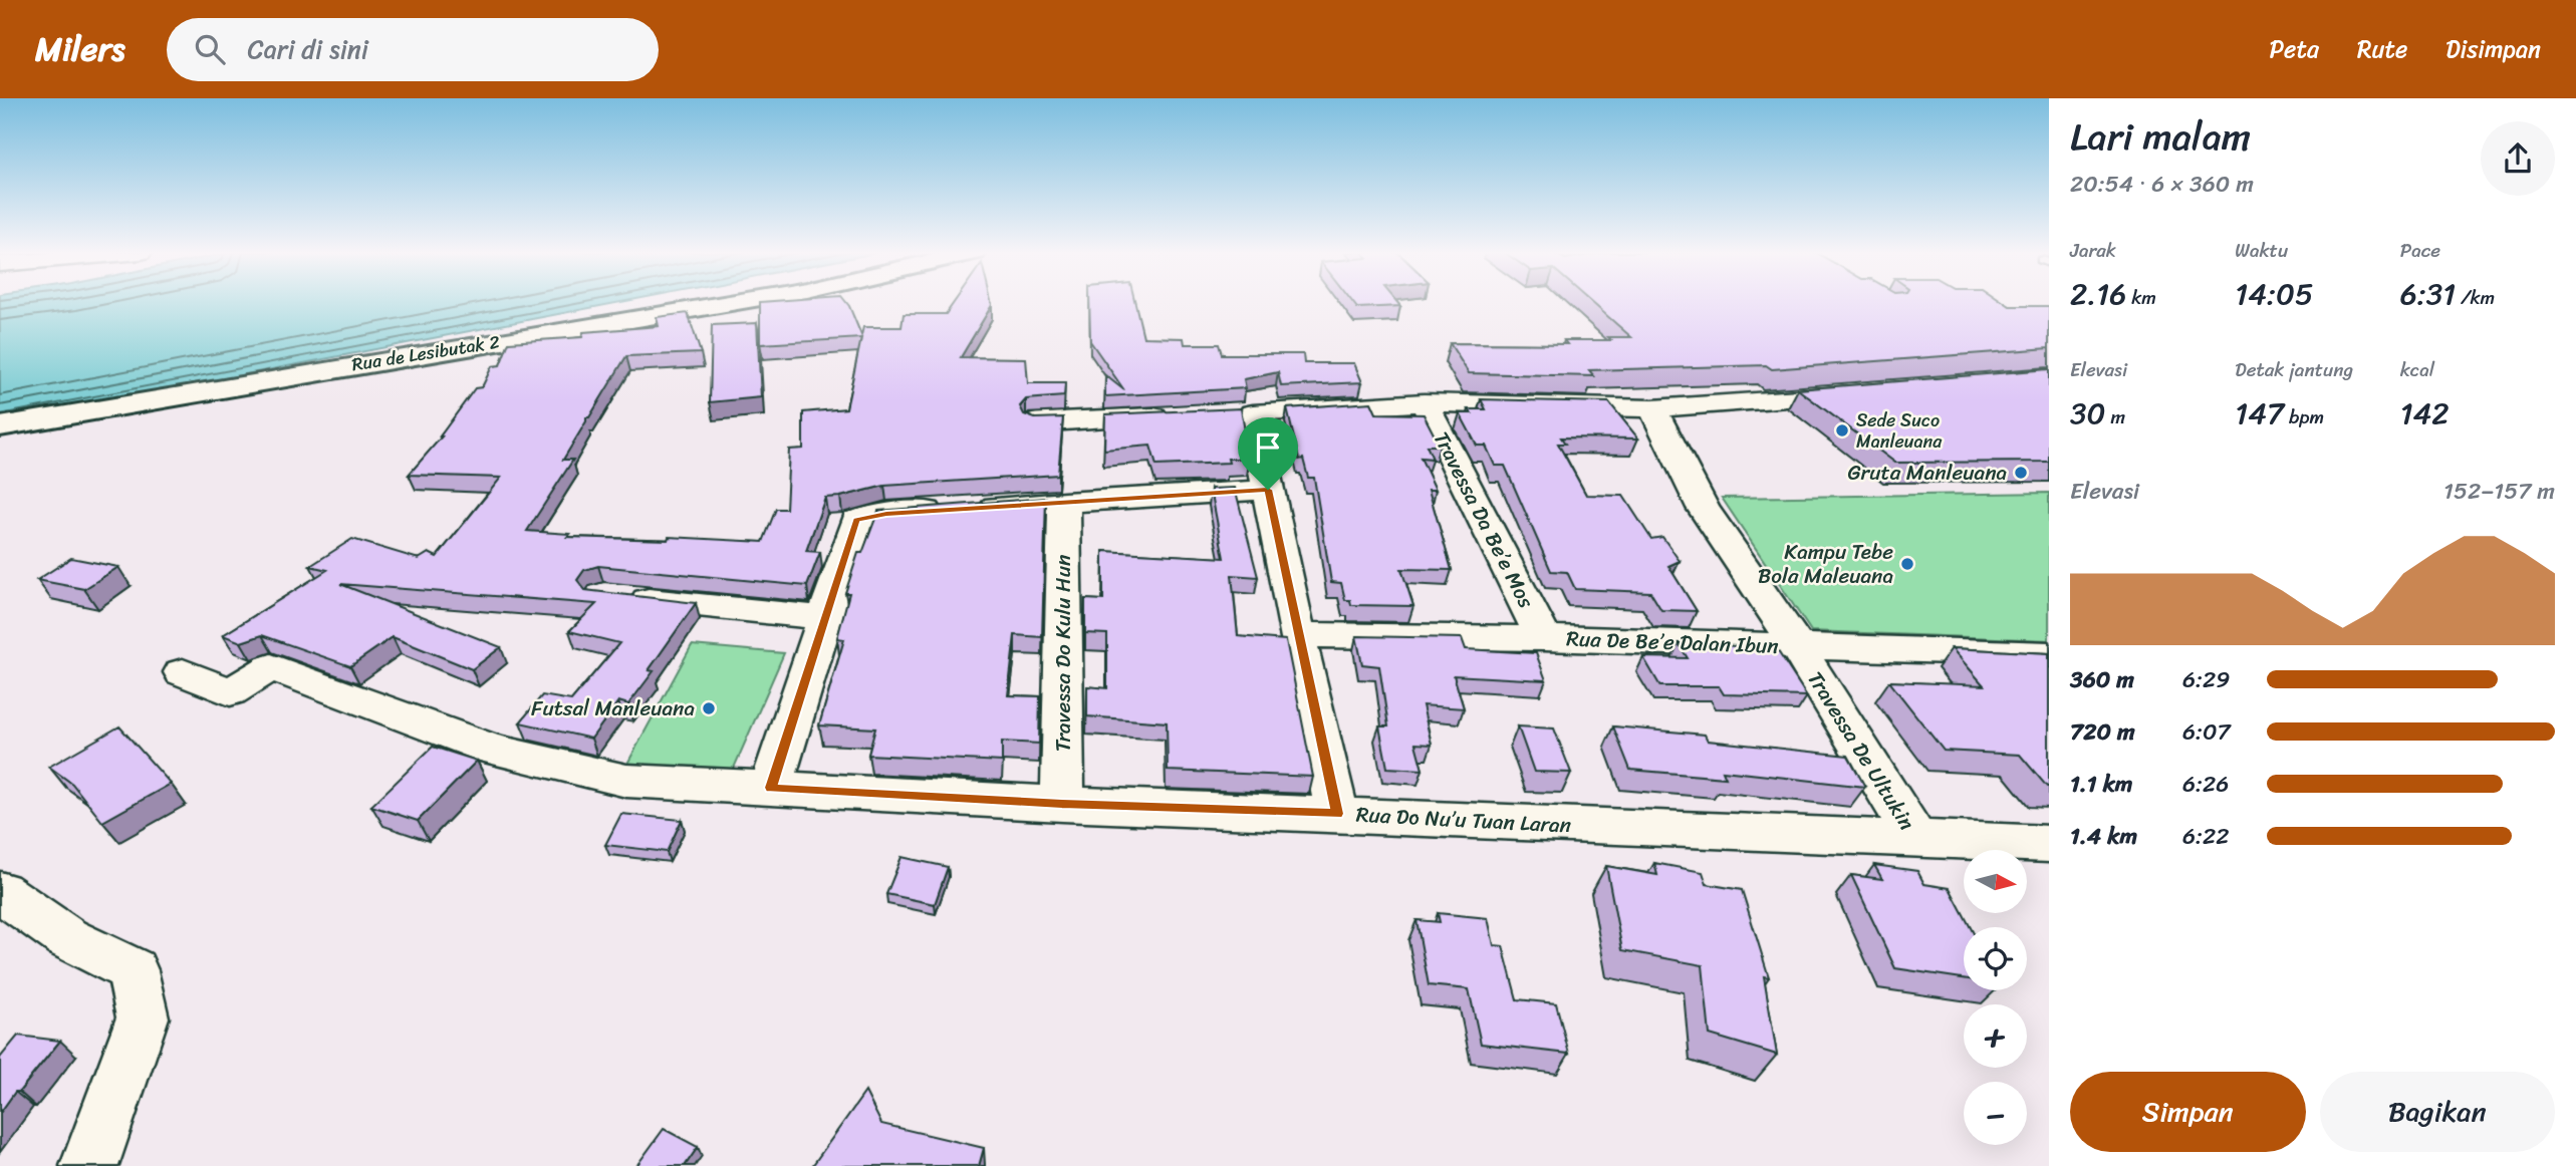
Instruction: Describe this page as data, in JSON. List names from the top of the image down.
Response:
{
  "streets": {
    "main road": ["Rua de Lesibutak 2"],
    "street": [
      "Travessa Da Be’e Mos",
      "Rua De Be’e Dalan Ibun",
      "Travessa Do Kulu Hun",
      "Travessa De Ultukin",
      "Rua Do Nu’u Tuan Laran"
    ]
  },
  "crossings": [
    ["Travessa Da Be’e Mos", "Rua De Be’e Dalan Ibun"],
    ["Rua De Be’e Dalan Ibun", "Travessa De Ultukin"],
    ["Travessa Do Kulu Hun", "Rua Do Nu’u Tuan Laran"],
    ["Travessa De Ultukin", "Rua Do Nu’u Tuan Laran"]
  ],
  "places": [
    "Sede Suco Manleuana",
    "Gruta Manleuana",
    "Kampu Tebe Bola Maleuana",
    "Futsal Manleuana"
  ],
  "north": "right",
  "page": {
    "header": "Milers",
    "search": "Cari di sini",
    "nav": ["Peta", "Rute", "Disimpan"],
    "heading": ["Lari malam", "20:54 · 6 × 360 m"],
    "stats": [
      ["Jarak", "2.16 km"],
      ["Waktu", "14:05"],
      ["Pace", "6:31 /km"],
      ["Elevasi", "30 m"],
      ["Detak jantung", "147 bpm"],
      ["kcal", "142"]
    ],
    "chart": ["Elevasi", "152–157 m"],
    "list": [
      {
        "name": "360 m",
        "note": "6:29"
      },
      {
        "name": "720 m",
        "note": "6:07"
      },
      {
        "name": "1.1 km",
        "note": "6:26"
      },
      {
        "name": "1.4 km",
        "note": "6:22"
      }
    ],
    "map_buttons": ["+", "−"],
    "buttons": ["Simpan", "Bagikan"]
  }
}
